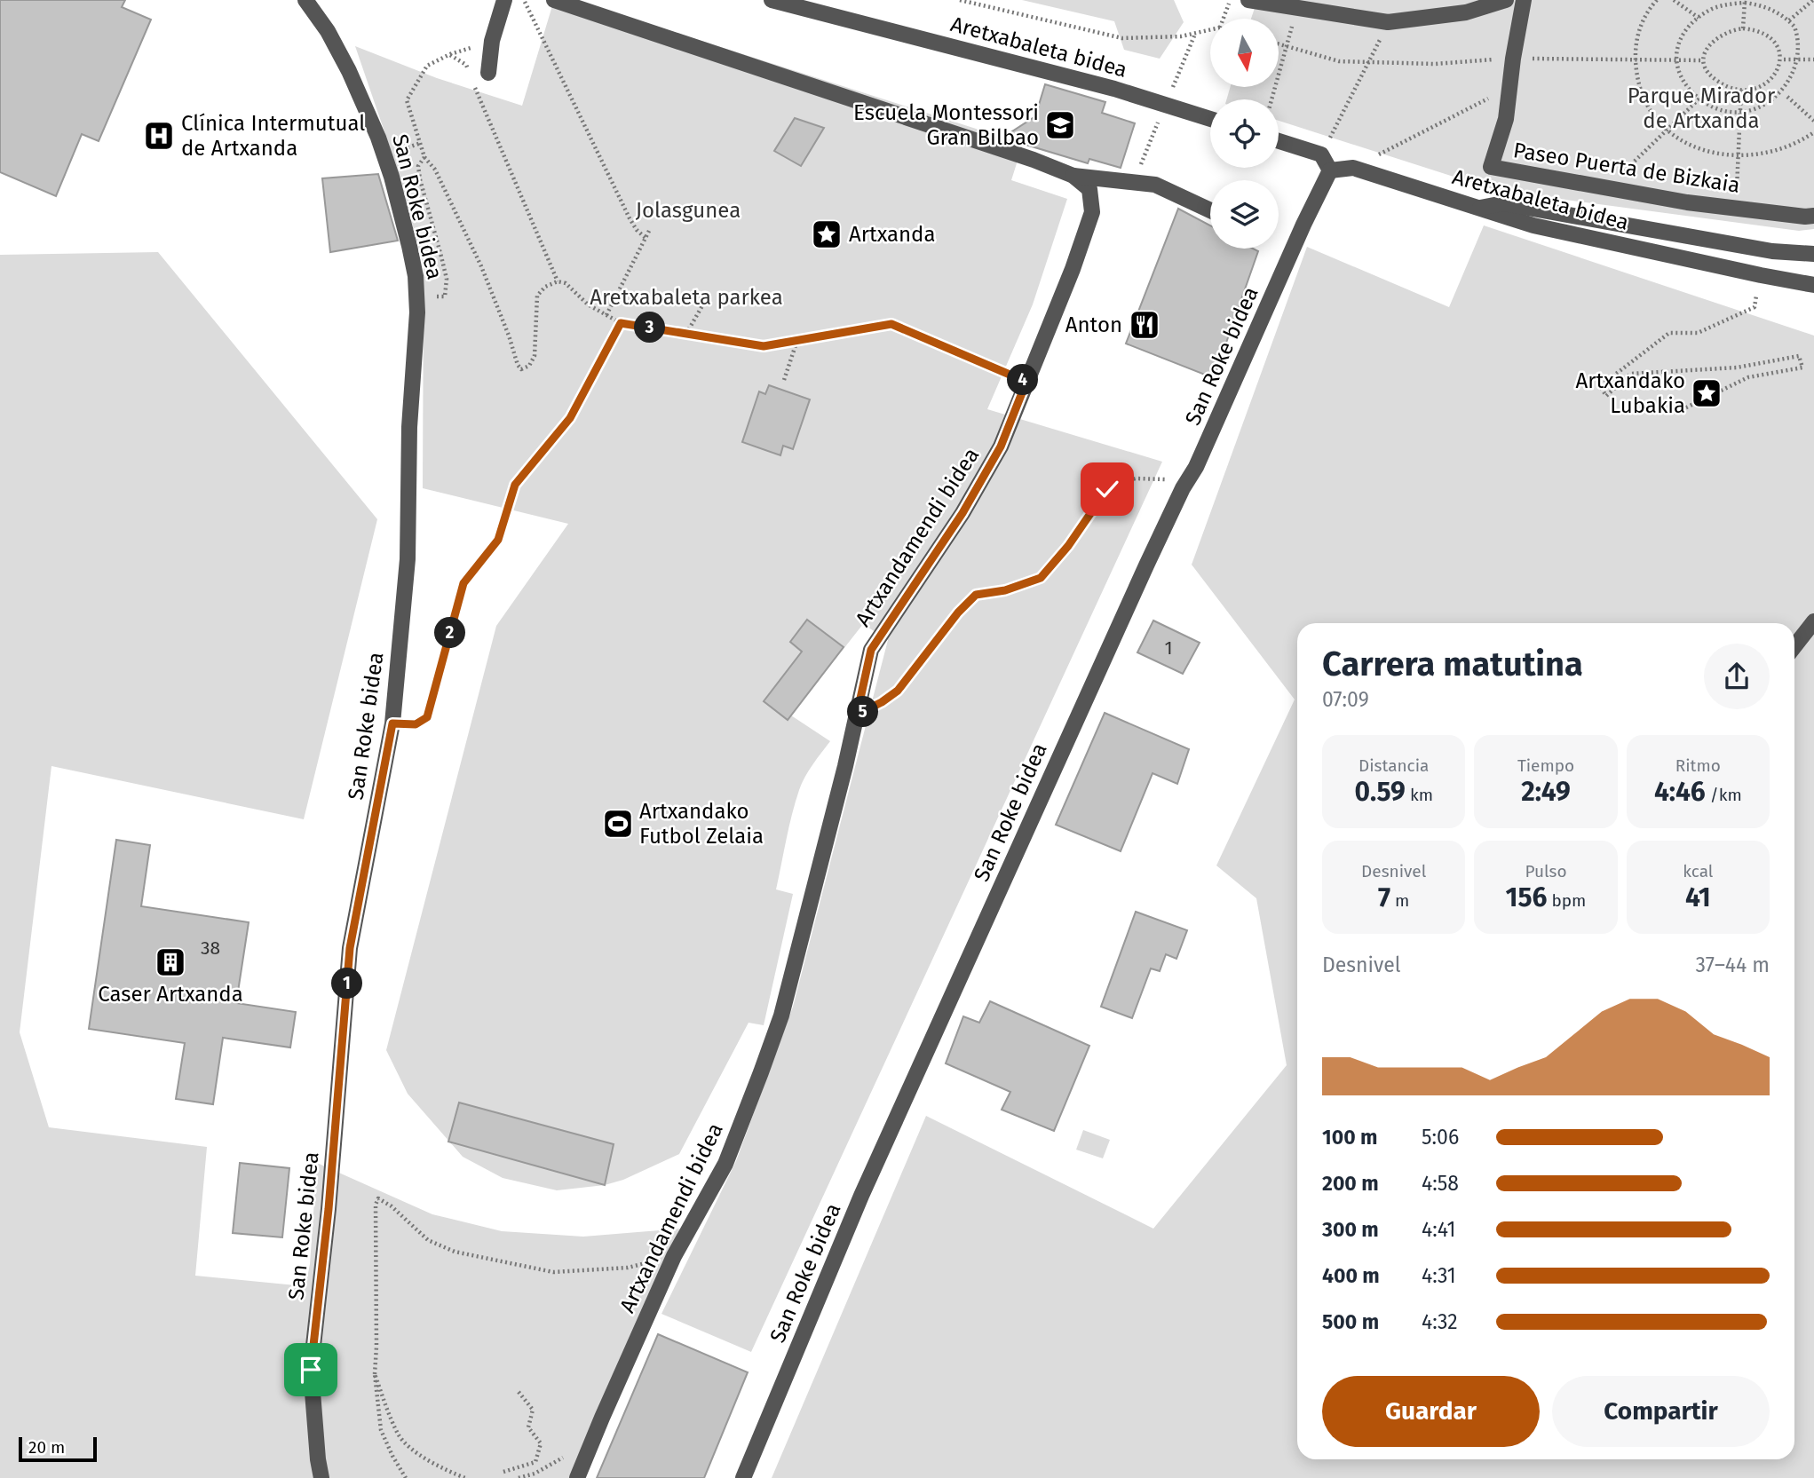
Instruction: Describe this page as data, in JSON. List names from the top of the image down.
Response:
{
  "streets": {
    "street": [
      "Aretxabaleta bidea",
      "Paseo Puerta de Bizkaia",
      "San Roke bidea",
      "Artxandamendi bidea"
    ]
  },
  "crossings": [
    ["Aretxabaleta bidea", "San Roke bidea"]
  ],
  "parks": ["Parque Mirador de Artxanda", "Jolasgunea", "Aretxabaleta parkea"],
  "places": {
    "school or university": ["Escuela Montessori Gran Bilbao"],
    "hospital": ["Clínica Intermutual de Artxanda"],
    "place": ["Artxanda", "Artxandako Lubakia"],
    "restaurant": ["Anton"],
    "sports": ["Artxandako Futbol Zelaia"],
    "building": ["Caser Artxanda"]
  },
  "house_numbers": ["1", "38"],
  "scale_bar": "20 m",
  "north": "bottom",
  "page": {
    "pins": [
      "3",
      "4",
      "2",
      "5",
      "1"
    ],
    "heading": ["Carrera matutina", "07:09"],
    "stats": [
      ["Distancia", "0.59 km"],
      ["Tiempo", "2:49"],
      ["Ritmo", "4:46 /km"],
      ["Desnivel", "7 m"],
      ["Pulso", "156 bpm"],
      ["kcal", "41"]
    ],
    "chart": ["Desnivel", "37–44 m"],
    "list": [
      {
        "name": "100 m",
        "note": "5:06"
      },
      {
        "name": "200 m",
        "note": "4:58"
      },
      {
        "name": "300 m",
        "note": "4:41"
      },
      {
        "name": "400 m",
        "note": "4:31"
      },
      {
        "name": "500 m",
        "note": "4:32"
      }
    ],
    "buttons": ["Guardar", "Compartir"],
    "scale": "20 m"
  }
}
